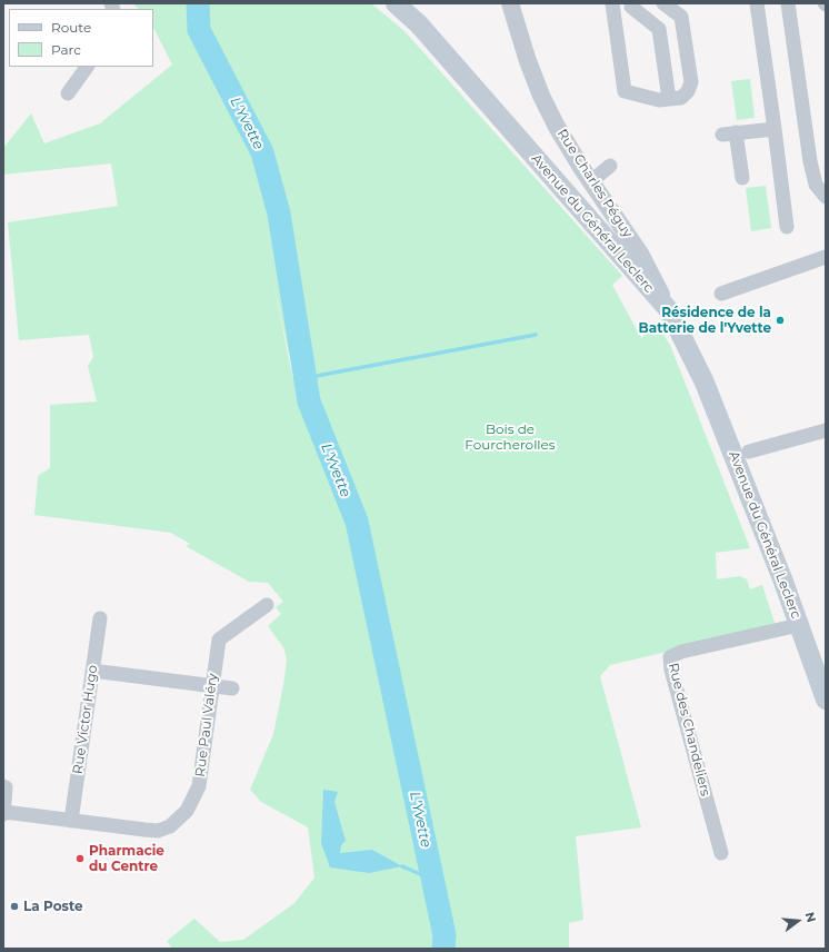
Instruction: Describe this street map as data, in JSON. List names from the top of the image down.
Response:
{
  "streets": {
    "main road": ["Avenue du Général Leclerc"],
    "street": [
      "Rue Charles Péguy",
      "Rue Victor Hugo",
      "Rue Paul Valéry",
      "Rue des Chandeliers"
    ]
  },
  "crossings": [
    ["Rue Charles Péguy", "Avenue du Général Leclerc"],
    ["Avenue du Général Leclerc", "Rue des Chandeliers"],
    ["Rue Victor Hugo", "Rue Paul Valéry"]
  ],
  "water": ["L'Yvette"],
  "parks": ["Bois de Fourcherolles"],
  "places": ["Résidence de la Batterie de l'Yvette", "Pharmacie du Centre", "La Poste"],
  "legend": ["Route", "Parc"],
  "north": "right"
}
